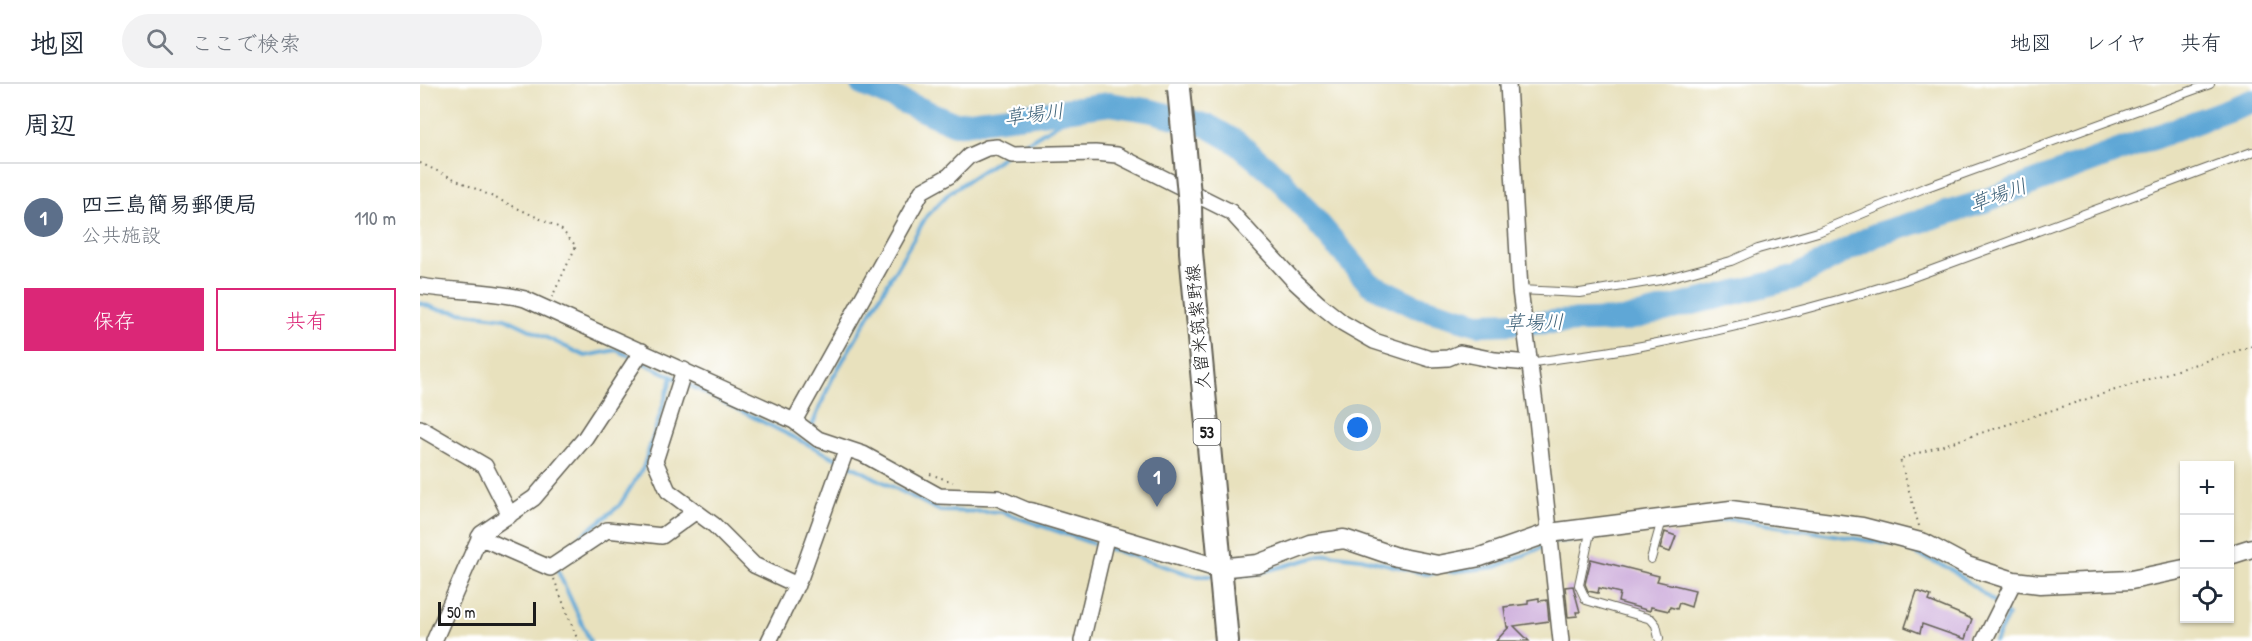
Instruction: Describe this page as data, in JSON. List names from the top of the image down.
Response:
{
  "streets": {
    "main road": ["久留米筑紫野線", "53"]
  },
  "water": ["草場川"],
  "scale_bar": "50 m",
  "page": {
    "header": "地図",
    "search": "ここで検索",
    "nav": ["地図", "レイヤ", "共有"],
    "heading": "周辺",
    "list": [
      {
        "mark": "1",
        "name": "四三島簡易郵便局",
        "note": "公共施設",
        "value": "110 m"
      }
    ],
    "buttons": ["保存", "共有"],
    "pins": "1",
    "map_buttons": ["+", "−"],
    "scale": "50 m"
  }
}
